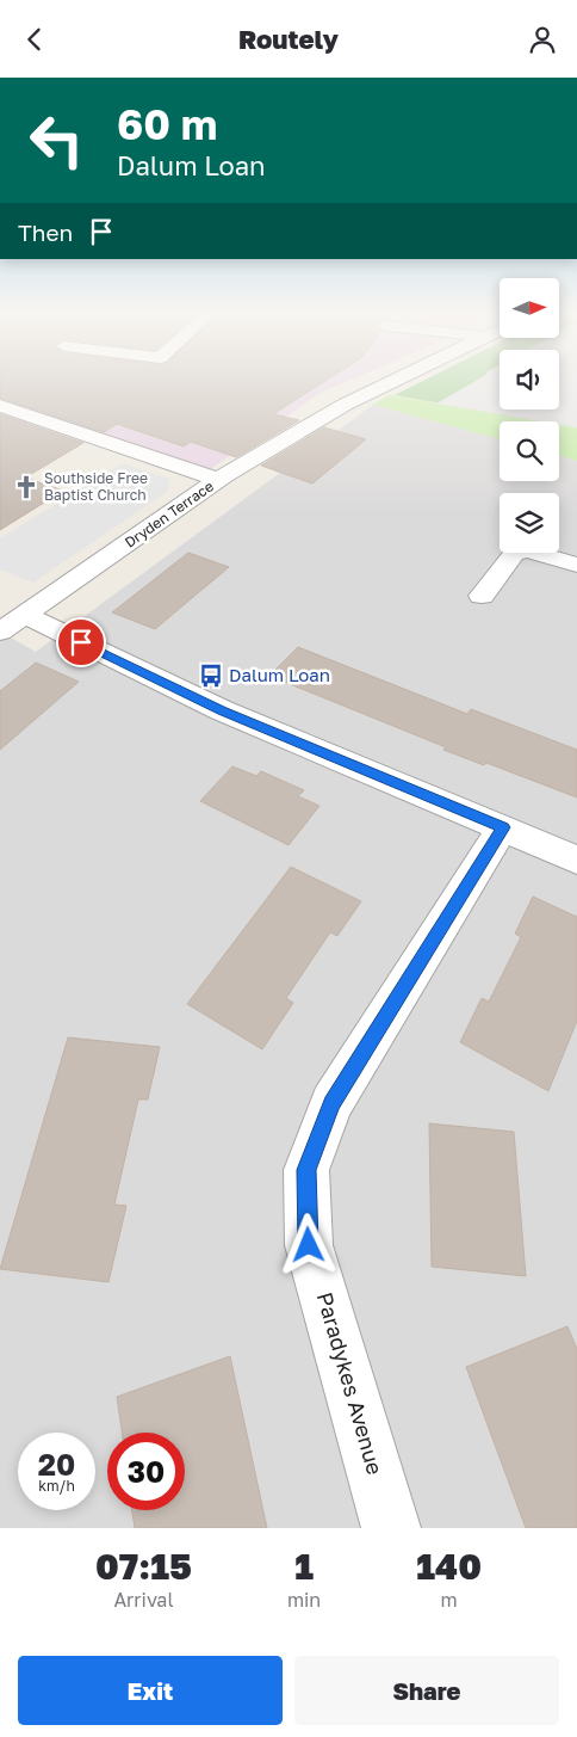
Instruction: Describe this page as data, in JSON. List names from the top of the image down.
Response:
{
  "streets": {
    "street": ["Dryden Terrace", "Paradykes Avenue"]
  },
  "places": {
    "church": ["Southside Free Baptist Church"],
    "bus stop": ["Dalum Loan"]
  },
  "north": "right",
  "page": {
    "header": "Routely",
    "turn": ["60 m", "Dalum Loan"],
    "then": "Then",
    "speed": "20 km/h",
    "limit": "30",
    "eta": [
      "07:15",
      "Arrival",
      "1",
      "min",
      "140",
      "m"
    ],
    "buttons": ["Exit", "Share"]
  }
}
